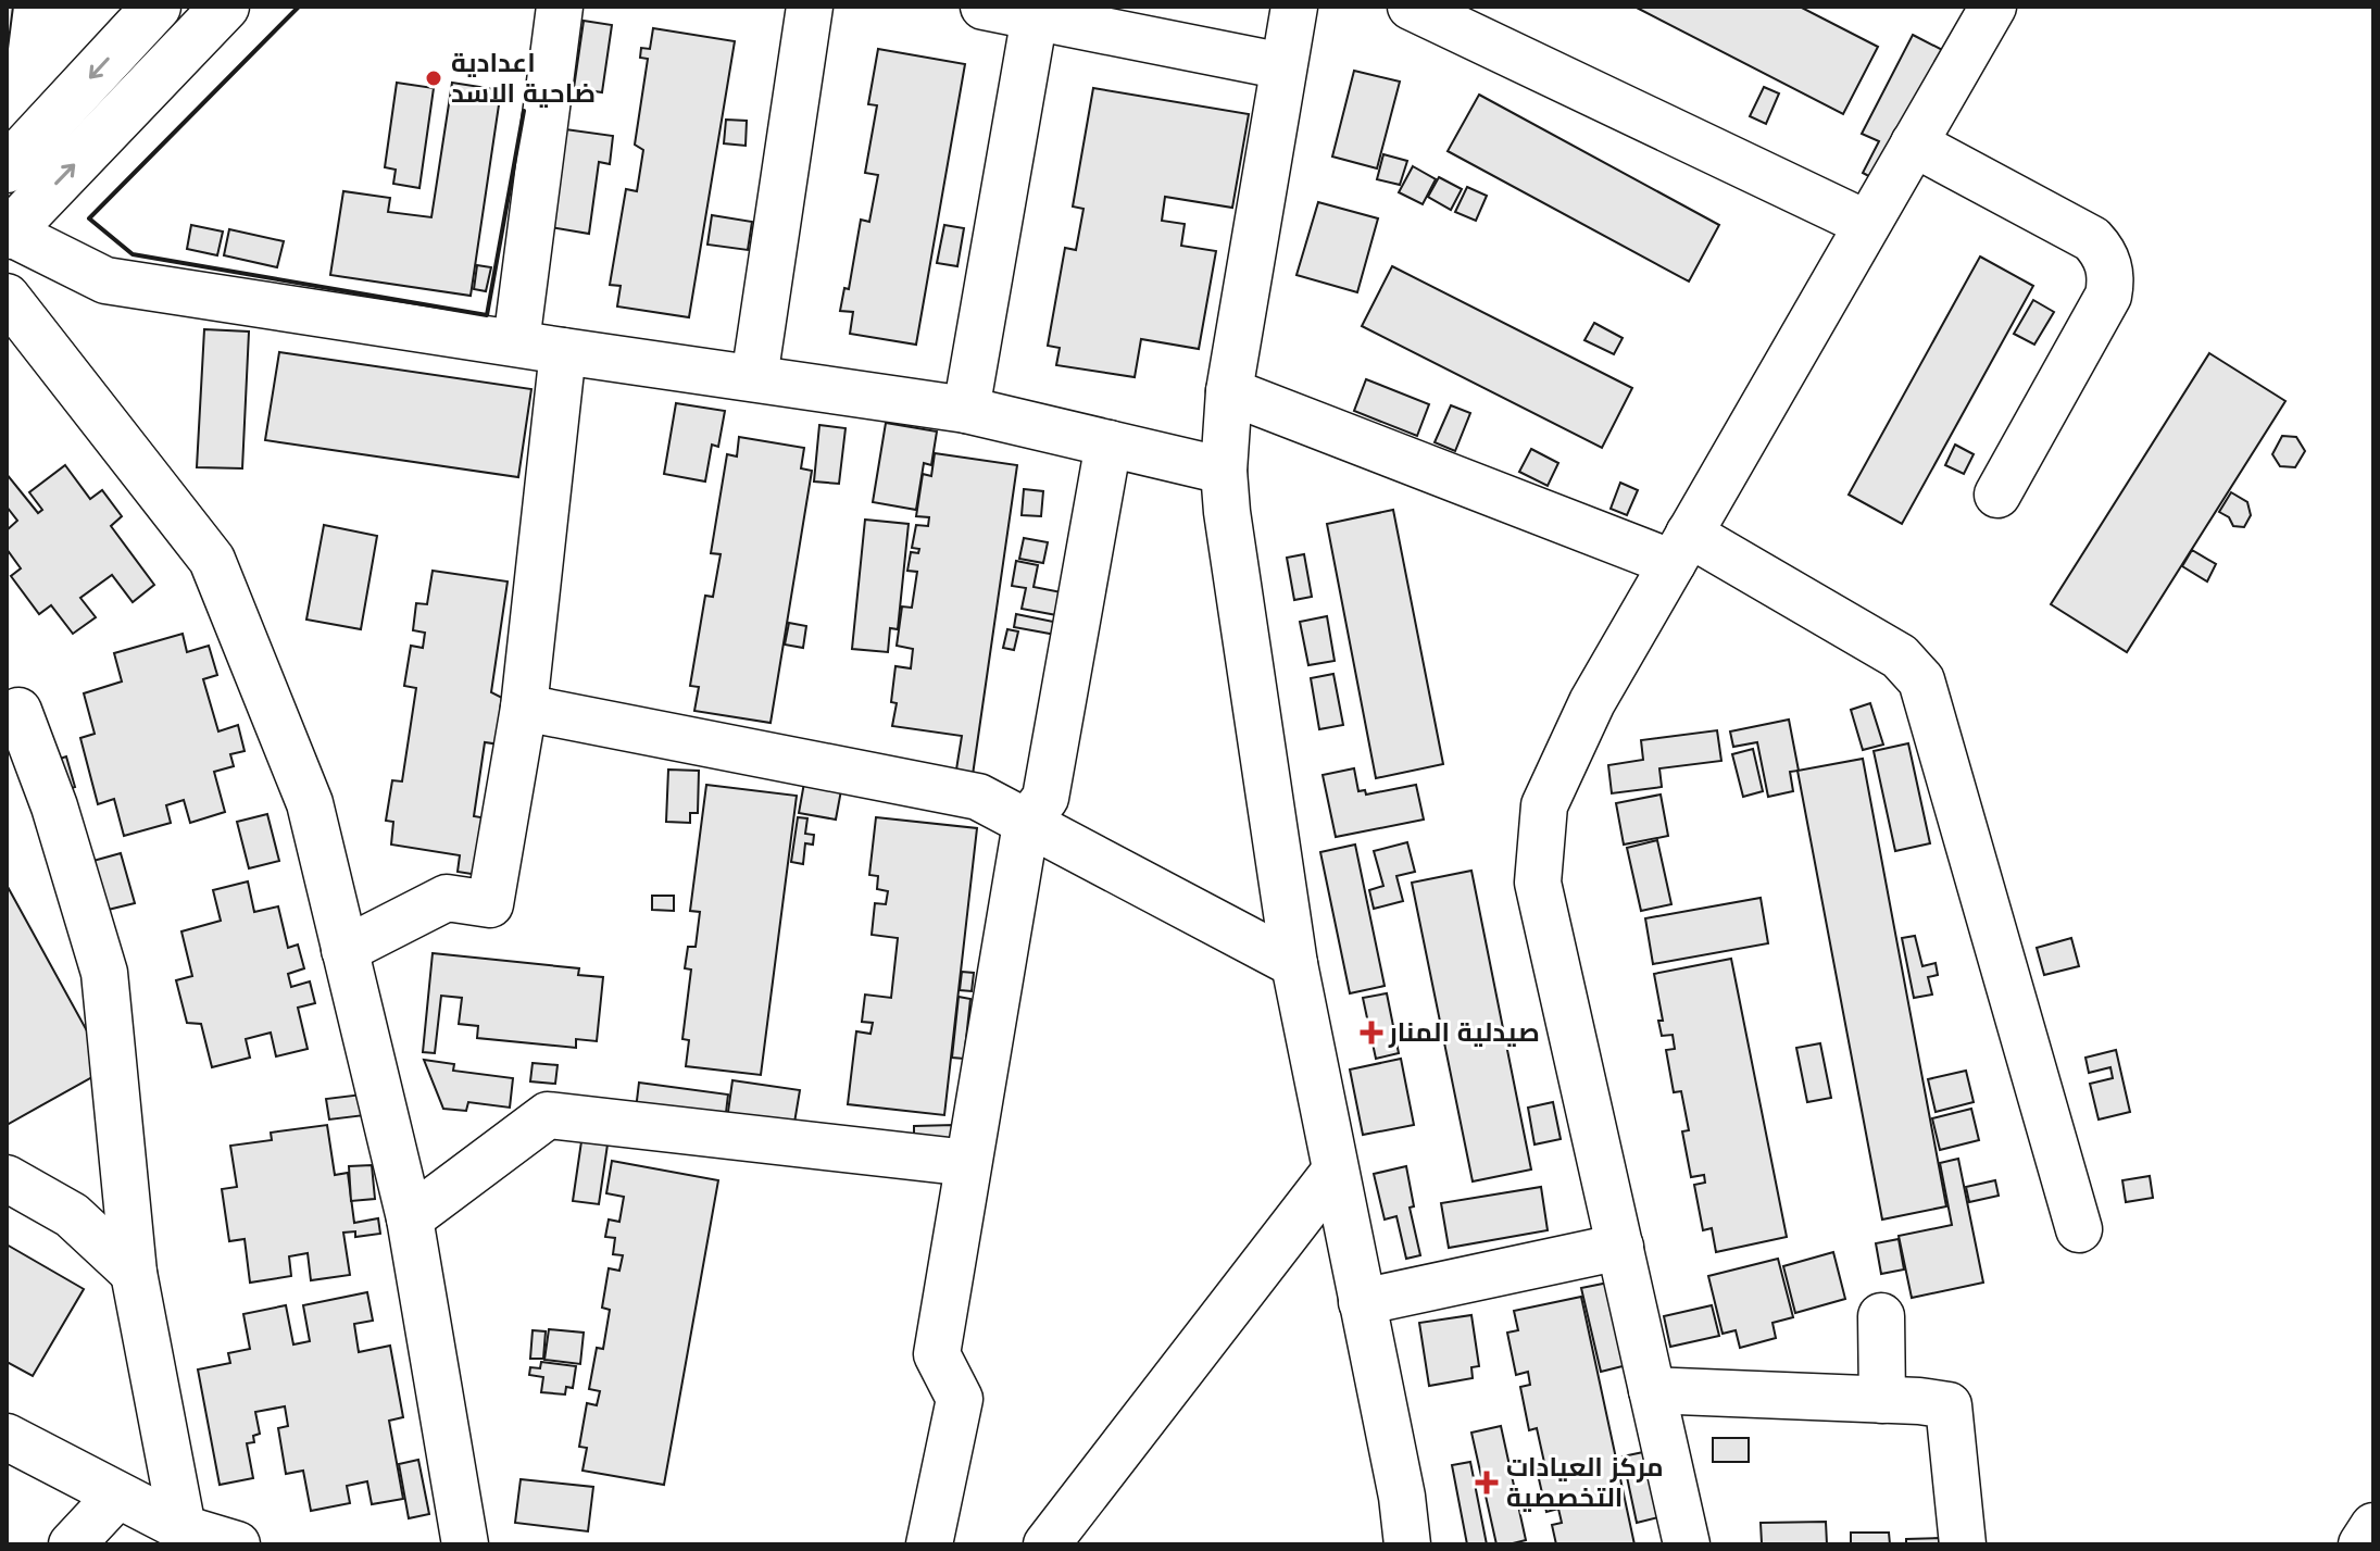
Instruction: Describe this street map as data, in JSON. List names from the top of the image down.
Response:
{
  "places": {
    "other": ["اعدادية ضاحية الاسد"],
    "health": ["صيدلية المنار", "مركز العيادات التخصصية"]
  }
}
